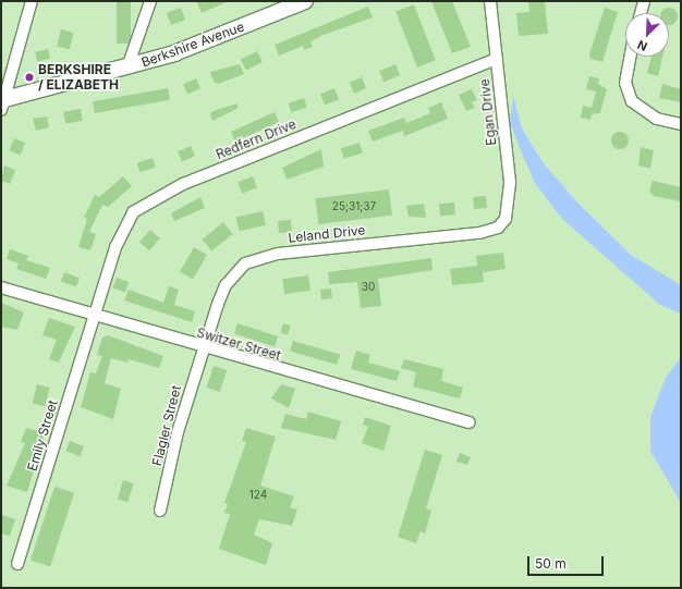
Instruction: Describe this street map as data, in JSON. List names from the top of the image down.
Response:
{
  "streets": {
    "main road": ["Berkshire Avenue"],
    "street": [
      "Egan Drive",
      "Redfern Drive",
      "Leland Drive",
      "Switzer Street",
      "Flagler Street",
      "Emily Street"
    ]
  },
  "crossings": [
    ["Egan Drive", "Redfern Drive"],
    ["Egan Drive", "Leland Drive"],
    ["Redfern Drive", "Switzer Street"],
    ["Redfern Drive", "Emily Street"],
    ["Leland Drive", "Switzer Street"],
    ["Leland Drive", "Flagler Street"],
    ["Switzer Street", "Flagler Street"],
    ["Switzer Street", "Emily Street"]
  ],
  "places": ["BERKSHIRE / ELIZABETH"],
  "house_numbers": ["25;31;37", "30", "124"],
  "scale_bar": "50 m",
  "north": "bottom left"
}
